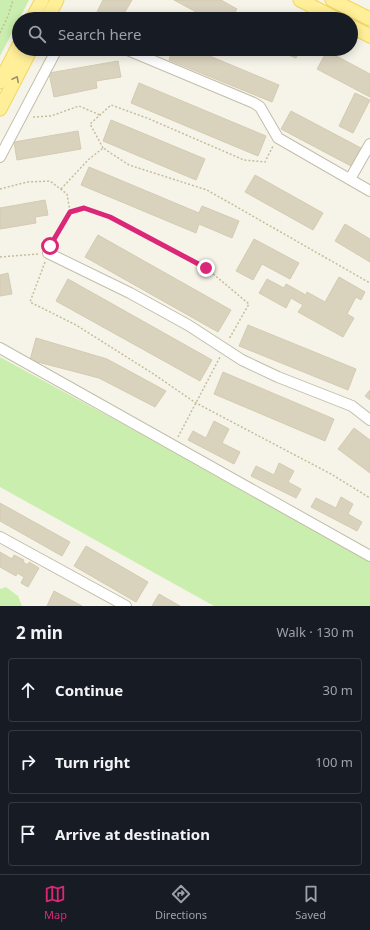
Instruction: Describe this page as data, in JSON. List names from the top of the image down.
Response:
{
  "page": {
    "search": "Search here",
    "heading": ["2 min", "Walk · 130 m"],
    "list": [
      ["Continue", "30 m"],
      ["Turn right", "100 m"],
      "Arrive at destination"
    ],
    "nav": ["Map", "Directions", "Saved"]
  }
}
